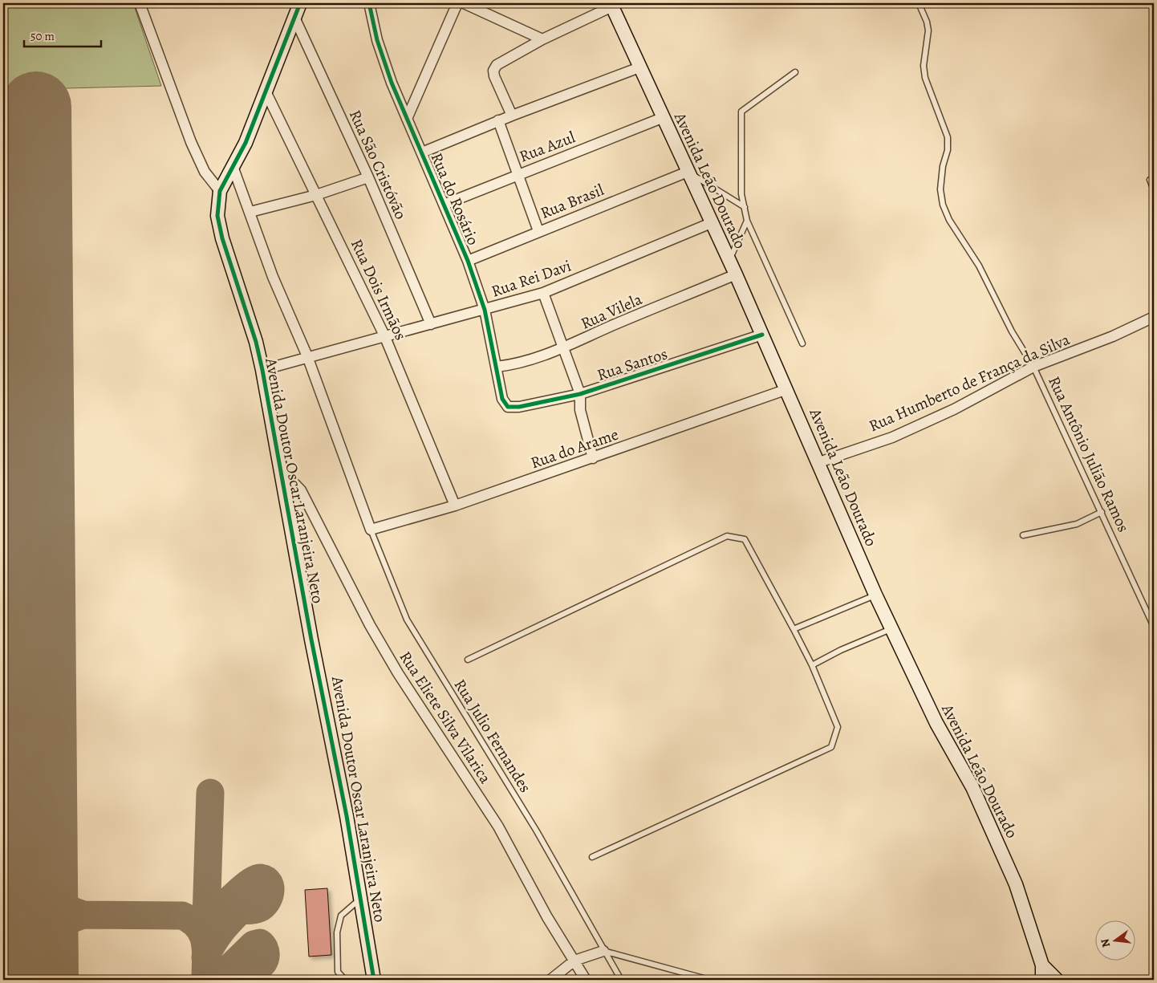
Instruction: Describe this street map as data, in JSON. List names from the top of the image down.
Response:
{
  "streets": {
    "main road": ["Avenida Leão Dourado", "Avenida Doutor Oscar Laranjeira Neto"],
    "street": [
      "Rua Azul",
      "Rua São Cristóvão",
      "Rua do Rosário",
      "Rua Brasil",
      "Rua Rei Davi",
      "Rua Dois Irmãos",
      "Rua Vilela",
      "Rua Santos",
      "Rua Humberto de França da Silva",
      "Rua do Arame",
      "Rua Eliete Silva Vilarica"
    ],
    "lane": ["Rua Antônio Julião Ramos", "Rua Julio Fernandes"]
  },
  "crossings": [
    ["Rua Azul", "Avenida Leão Dourado"],
    ["Rua Azul", "Rua do Rosário"],
    ["Rua São Cristóvão", "Rua Rei Davi"],
    ["Rua São Cristóvão", "Avenida Doutor Oscar Laranjeira Neto"],
    ["Avenida Leão Dourado", "Rua Brasil"],
    ["Avenida Leão Dourado", "Rua Rei Davi"],
    ["Avenida Leão Dourado", "Rua Vilela"],
    ["Avenida Leão Dourado", "Rua Santos"],
    ["Avenida Leão Dourado", "Rua Humberto de França da Silva"],
    ["Avenida Leão Dourado", "Rua do Arame"],
    ["Rua do Rosário", "Rua Brasil"],
    ["Rua do Rosário", "Rua Rei Davi"],
    ["Rua do Rosário", "Rua Vilela"],
    ["Rua do Rosário", "Rua Santos"],
    ["Rua Rei Davi", "Rua Dois Irmãos"],
    ["Rua Rei Davi", "Avenida Doutor Oscar Laranjeira Neto"],
    ["Rua Dois Irmãos", "Rua do Arame"],
    ["Rua Dois Irmãos", "Avenida Doutor Oscar Laranjeira Neto"],
    ["Rua Humberto de França da Silva", "Rua Antônio Julião Ramos"],
    ["Rua do Arame", "Rua Julio Fernandes"],
    ["Avenida Doutor Oscar Laranjeira Neto", "Rua Eliete Silva Vilarica"]
  ],
  "scale_bar": "50 m",
  "north": "left"
}
